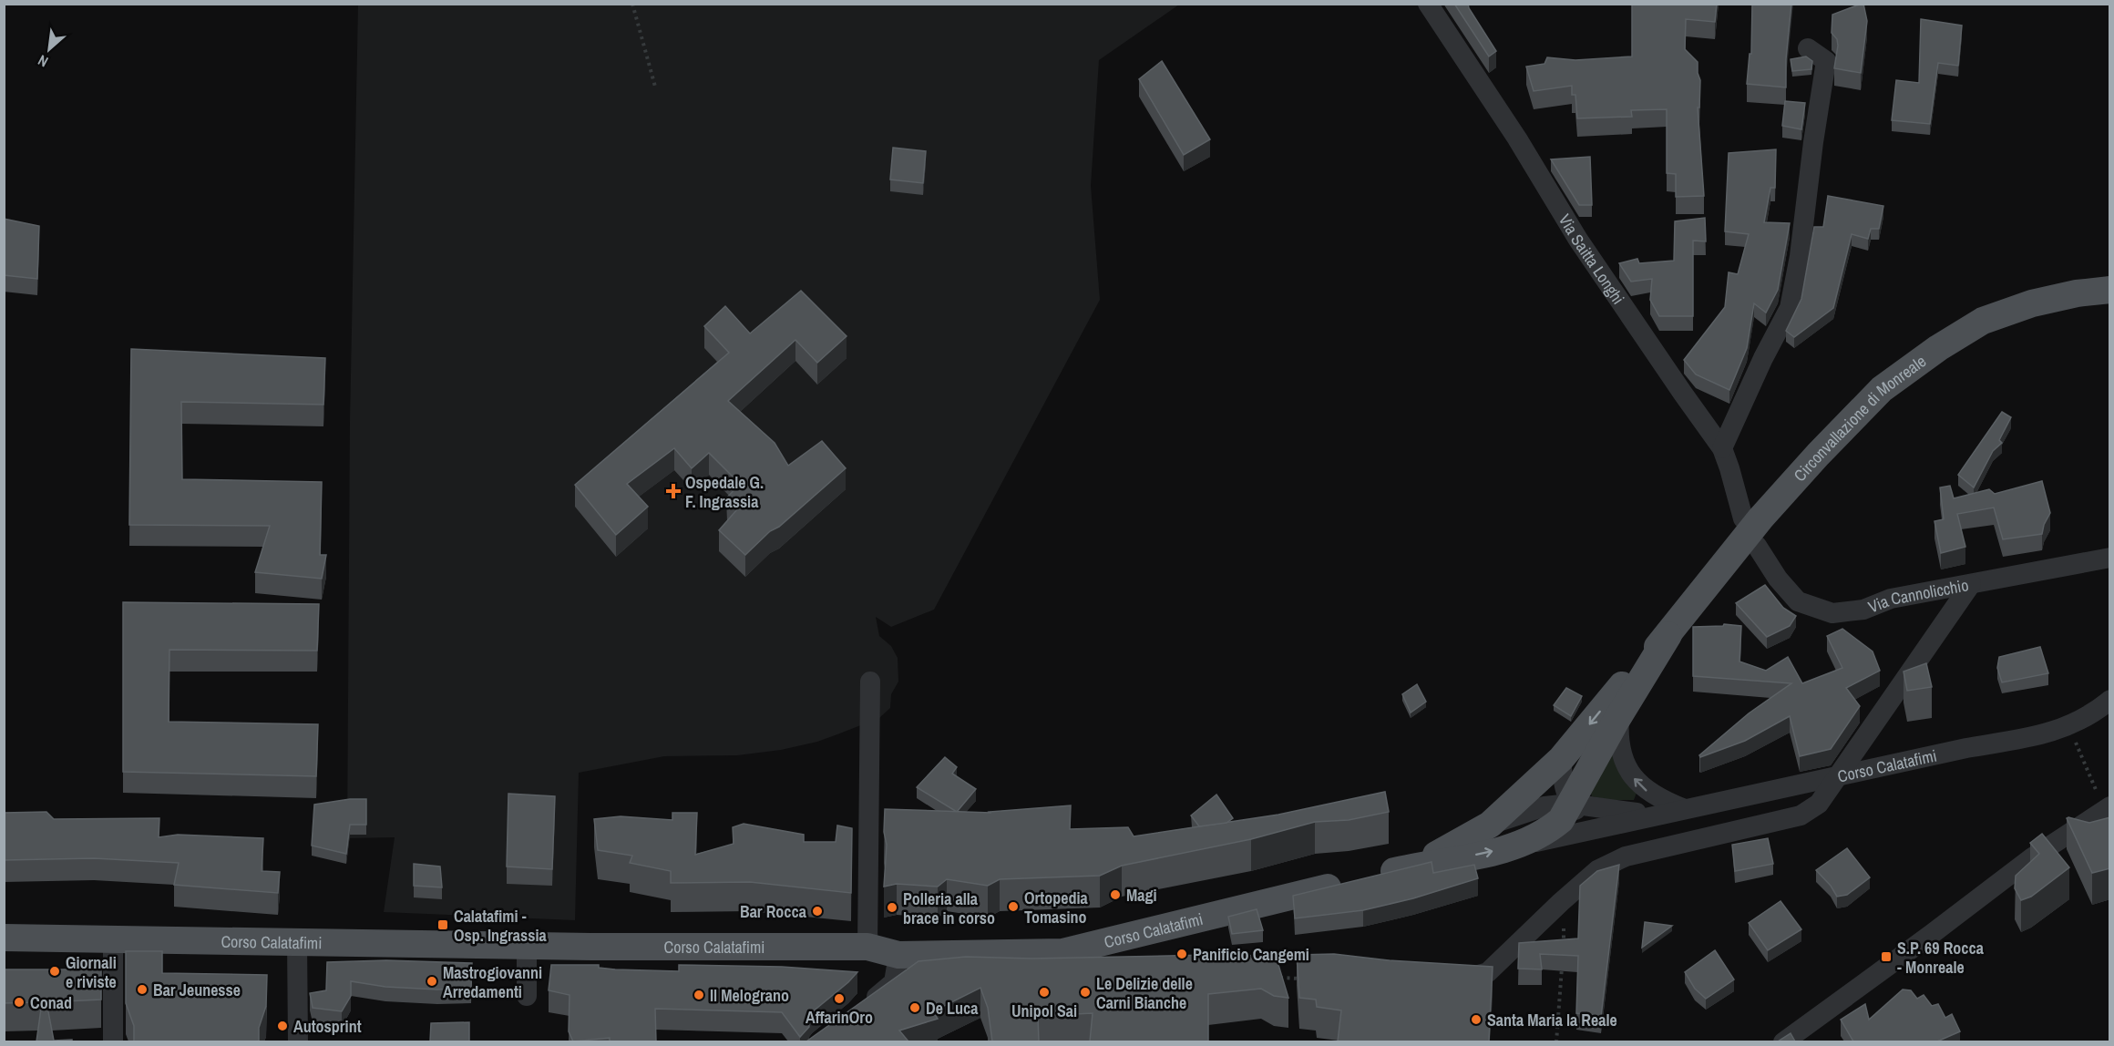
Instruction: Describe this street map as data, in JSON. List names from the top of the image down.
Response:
{
  "streets": {
    "main road": ["Circonvallazione di Monreale", "Corso Calatafimi"],
    "street": ["Via Saitta Longhi", "Via Cannolicchio"]
  },
  "places": {
    "health": ["Ospedale G. F. Ingrassia"],
    "other": [
      "Magi",
      "Ortopedia Tomasino",
      "Polleria alla brace in corso",
      "Bar Rocca",
      "Panificio Cangemi",
      "Giornali e riviste",
      "Mastrogiovanni Arredamenti",
      "Bar Jeunesse",
      "Unipol Sai",
      "Le Delizie delle Carni Bianche",
      "Il Melograno",
      "AffarinOro",
      "Conad",
      "De Luca",
      "Santa Maria la Reale",
      "Autosprint"
    ],
    "transit": ["Calatafimi - Osp. Ingrassia", "S.P. 69 Rocca - Monreale"]
  },
  "north": "bottom left"
}
